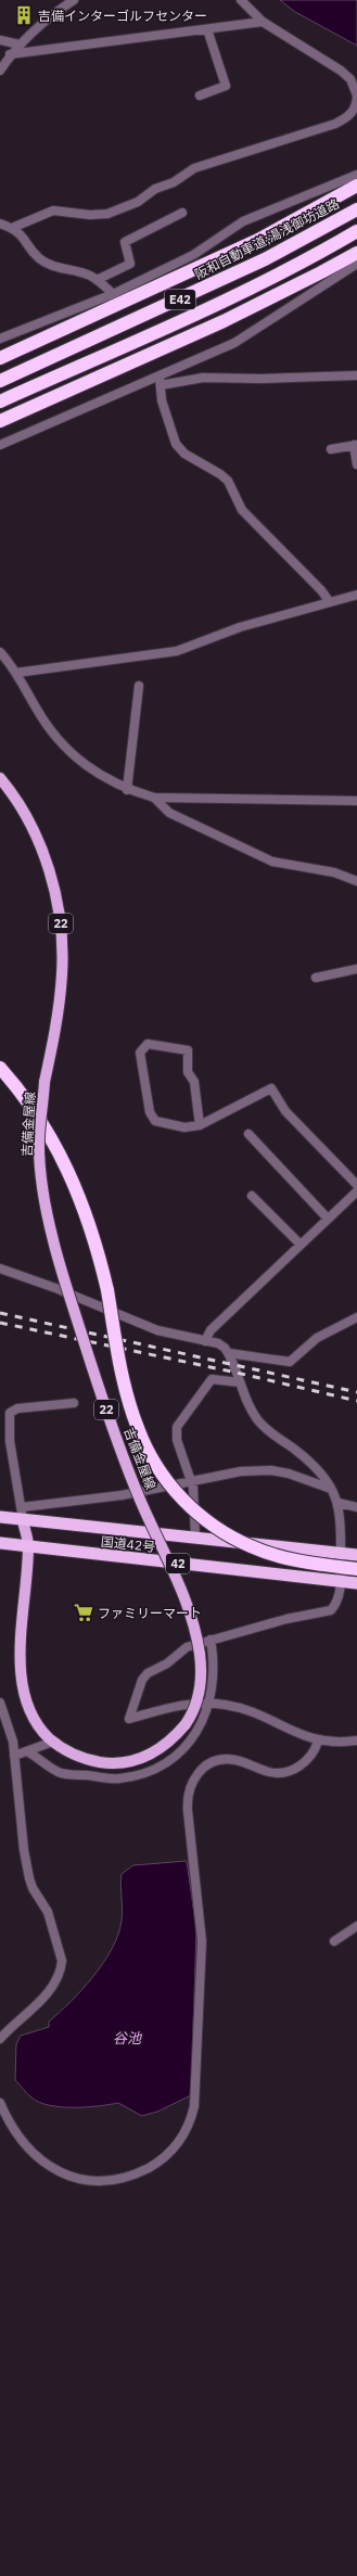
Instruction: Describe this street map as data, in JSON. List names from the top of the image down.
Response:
{
  "streets": {
    "highway": [
      "阪和自動車道;湯浅御坊道路",
      "E42",
      "国道42号",
      "42"
    ],
    "main road": ["22", "吉備金屋線"]
  },
  "crossings": [
    ["吉備金屋線", "国道42号"]
  ],
  "water": ["谷池"],
  "places": {
    "building": ["吉備インターゴルフセンター"],
    "supermarket": ["ファミリーマート"]
  }
}
